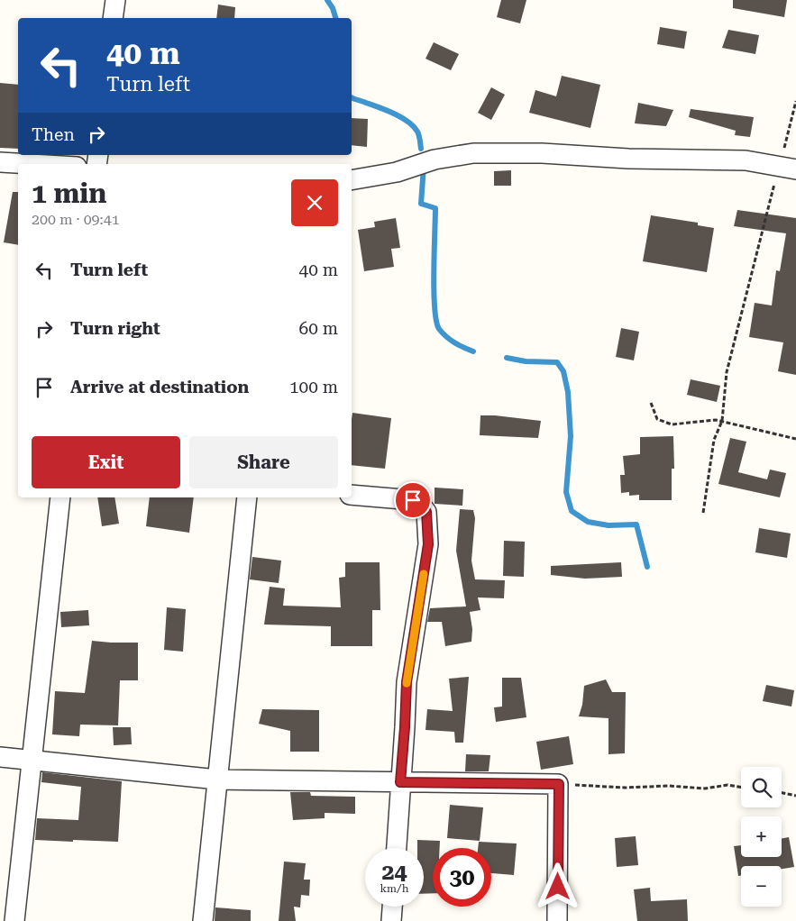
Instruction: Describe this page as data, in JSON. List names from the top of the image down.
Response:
{
  "page": {
    "turn": ["40 m", "Turn left"],
    "then": "Then",
    "heading": ["1 min", "200 m · 09:41"],
    "list": [
      {
        "name": "Turn left",
        "value": "40 m"
      },
      {
        "name": "Turn right",
        "value": "60 m"
      },
      {
        "name": "Arrive at destination",
        "value": "100 m"
      }
    ],
    "buttons": ["Exit", "Share"],
    "map_buttons": ["+", "−"],
    "speed": "24 km/h",
    "limit": "30"
  }
}
